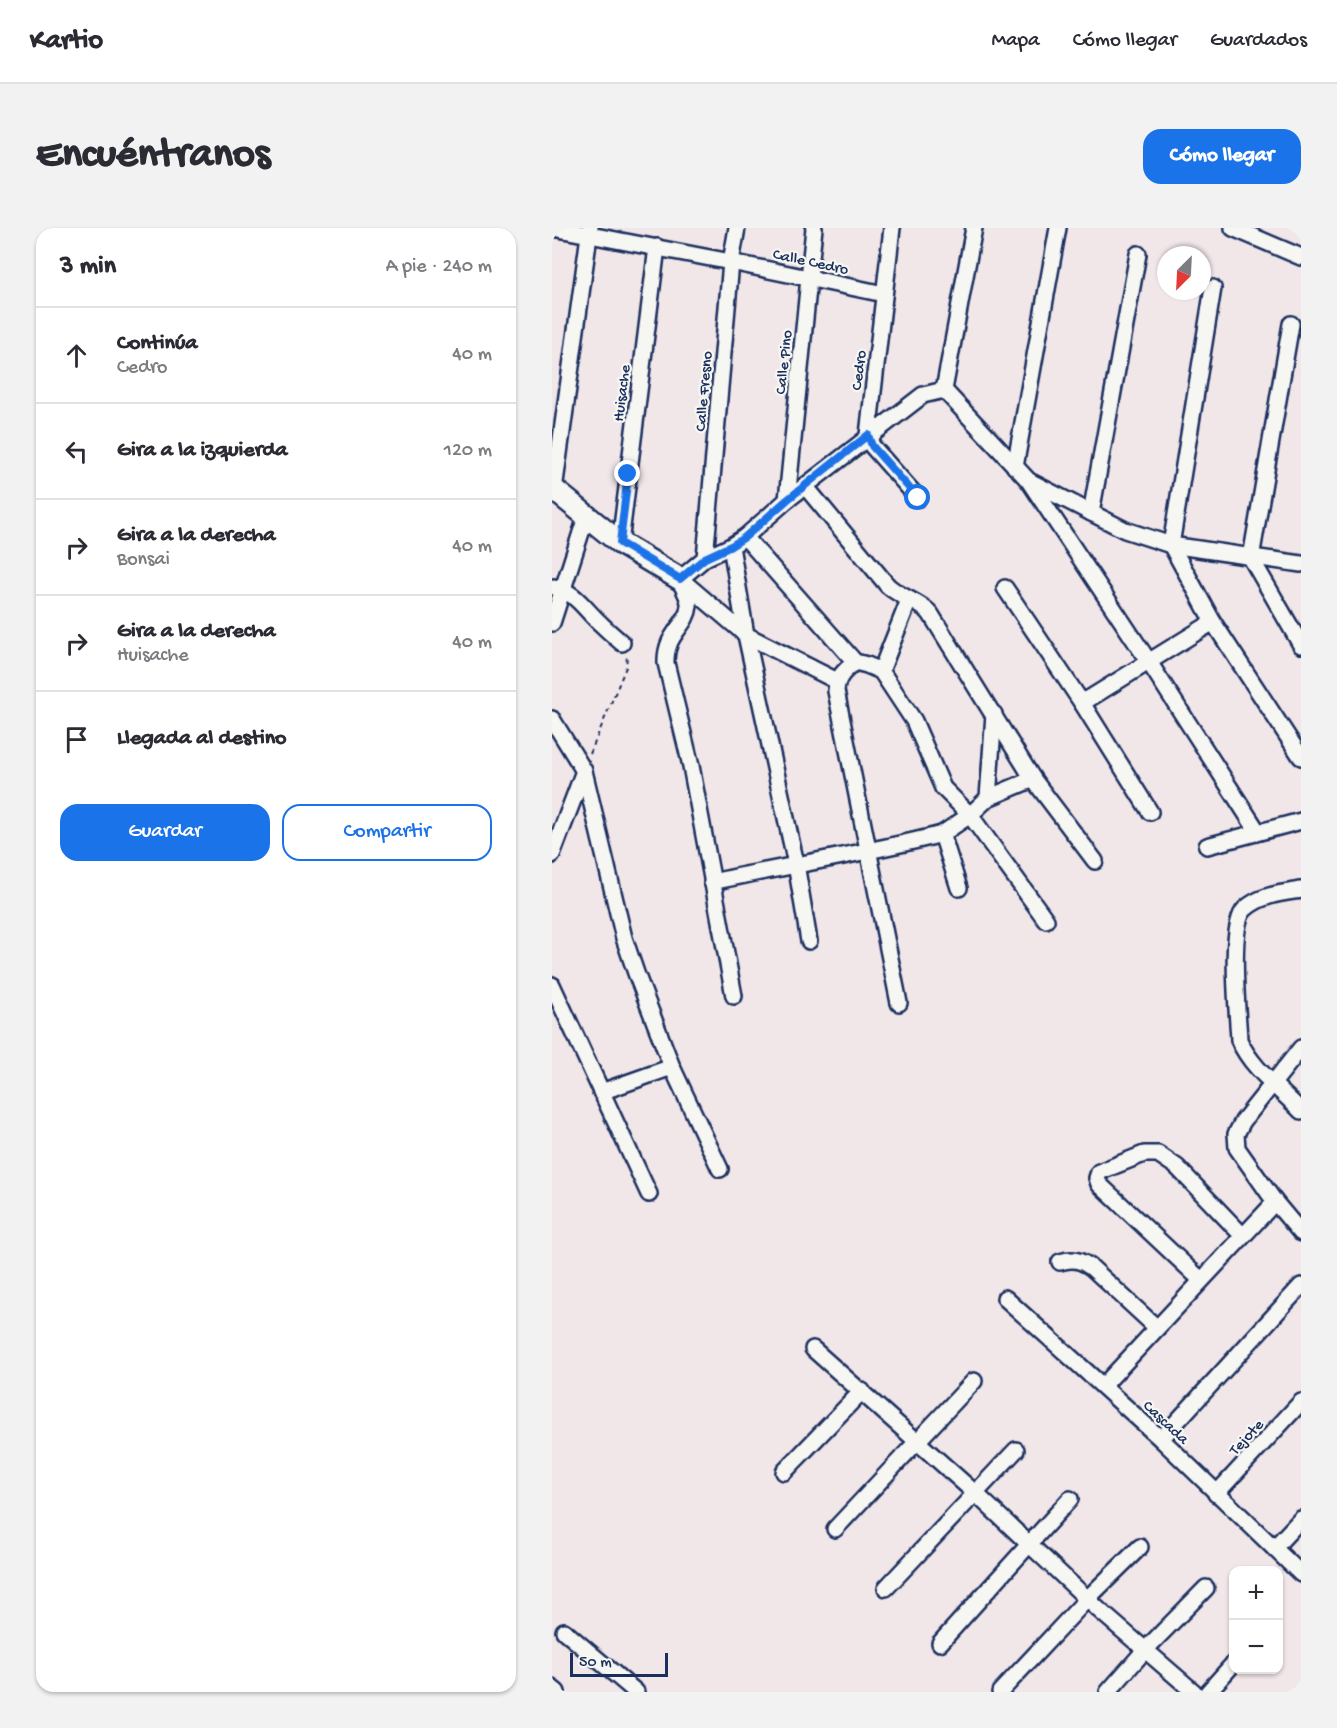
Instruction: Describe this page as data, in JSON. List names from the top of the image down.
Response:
{
  "streets": {
    "street": [
      "Calle Cedro",
      "Calle Pino",
      "Cedro",
      "Calle Fresno",
      "Huisache",
      "Cascada",
      "Tejote"
    ]
  },
  "crossings": [
    ["Calle Cedro", "Calle Pino"],
    ["Calle Cedro", "Cedro"],
    ["Calle Cedro", "Calle Fresno"],
    ["Calle Cedro", "Huisache"],
    ["Cascada", "Tejote"]
  ],
  "scale_bar": "50 m",
  "north": "bottom left",
  "page": {
    "header": "Kartio",
    "nav": ["Mapa", "Cómo llegar", "Guardados"],
    "buttons": [
      "Cómo llegar",
      ["Guardar", "Compartir"]
    ],
    "title": "Encuéntranos",
    "heading": ["3 min", "A pie · 240 m"],
    "list": [
      ["Continúa", "Cedro", "40 m"],
      ["Gira a la izquierda", "120 m"],
      ["Gira a la derecha", "Bonsai", "40 m"],
      ["Gira a la derecha", "Huisache", "40 m"],
      "Llegada al destino"
    ],
    "map_buttons": ["+", "−"],
    "scale": "50 m"
  }
}
